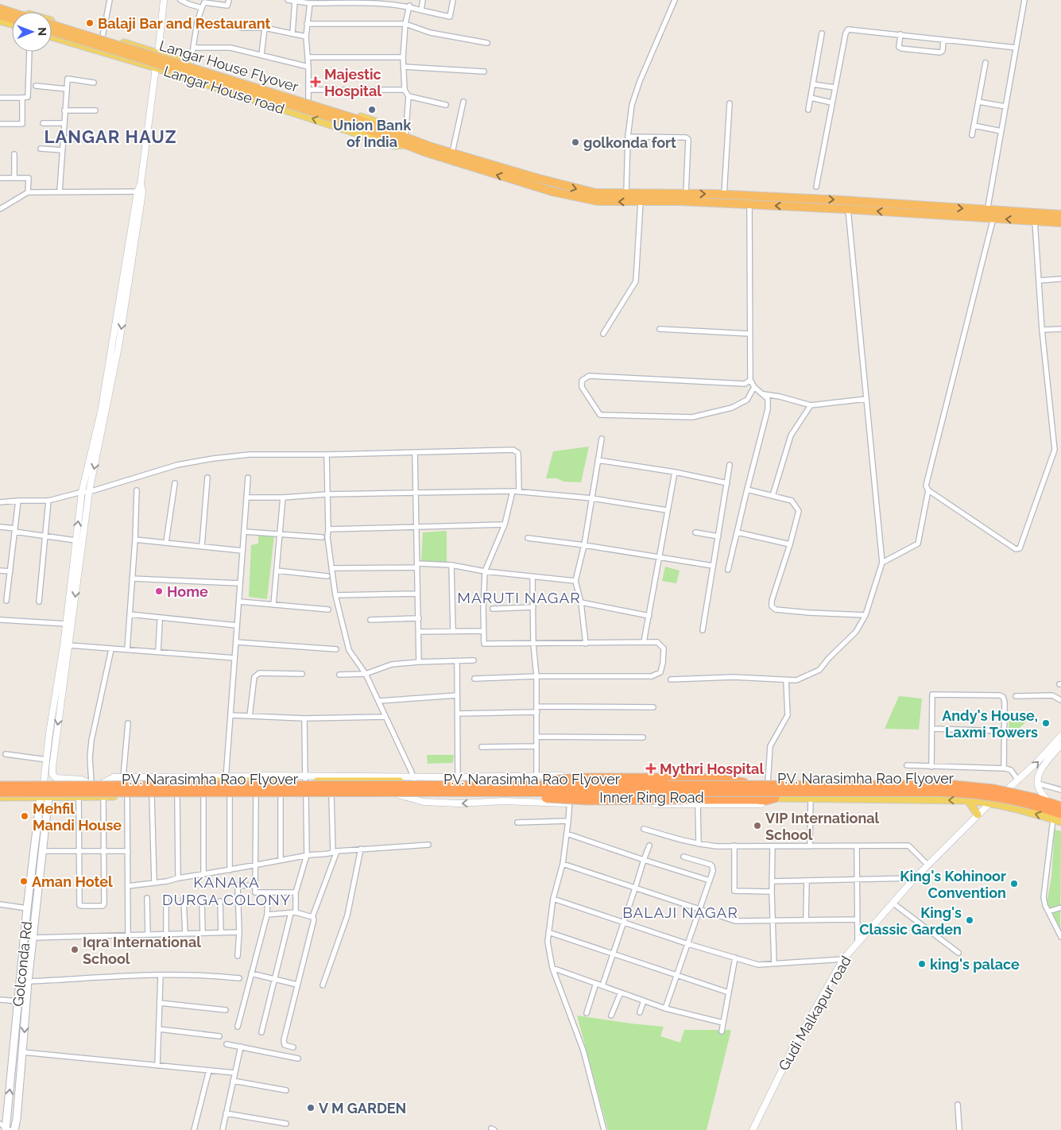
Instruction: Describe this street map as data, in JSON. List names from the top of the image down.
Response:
{
  "streets": {
    "highway": ["Langar House Flyover", "P.V. Narasimha Rao Flyover"],
    "main road": ["Langar House road", "Inner Ring Road", "Golconda Rd"],
    "street": ["Gudi Malkapur road"]
  },
  "crossings": [
    ["Langar House Flyover", "Langar House road"],
    ["Inner Ring Road", "Golconda Rd"],
    ["Inner Ring Road", "Gudi Malkapur road"]
  ],
  "districts": [
    "LANGAR HAUZ",
    "MARUTI NAGAR",
    "KANAKA DURGA COLONY",
    "BALAJI NAGAR"
  ],
  "places": {
    "other": [
      "Balaji Bar and Restaurant",
      "Union Bank of India",
      "golkonda fort",
      "Home",
      "Andy's House, Laxmi Towers",
      "Mehfil Mandi House",
      "VIP International School",
      "Aman Hotel",
      "King's Kohinoor Convention",
      "King's Classic Garden",
      "Iqra International School",
      "king's palace",
      "V M GARDEN"
    ],
    "health": ["Majestic Hospital", "Mythri Hospital"]
  },
  "north": "right"
}
